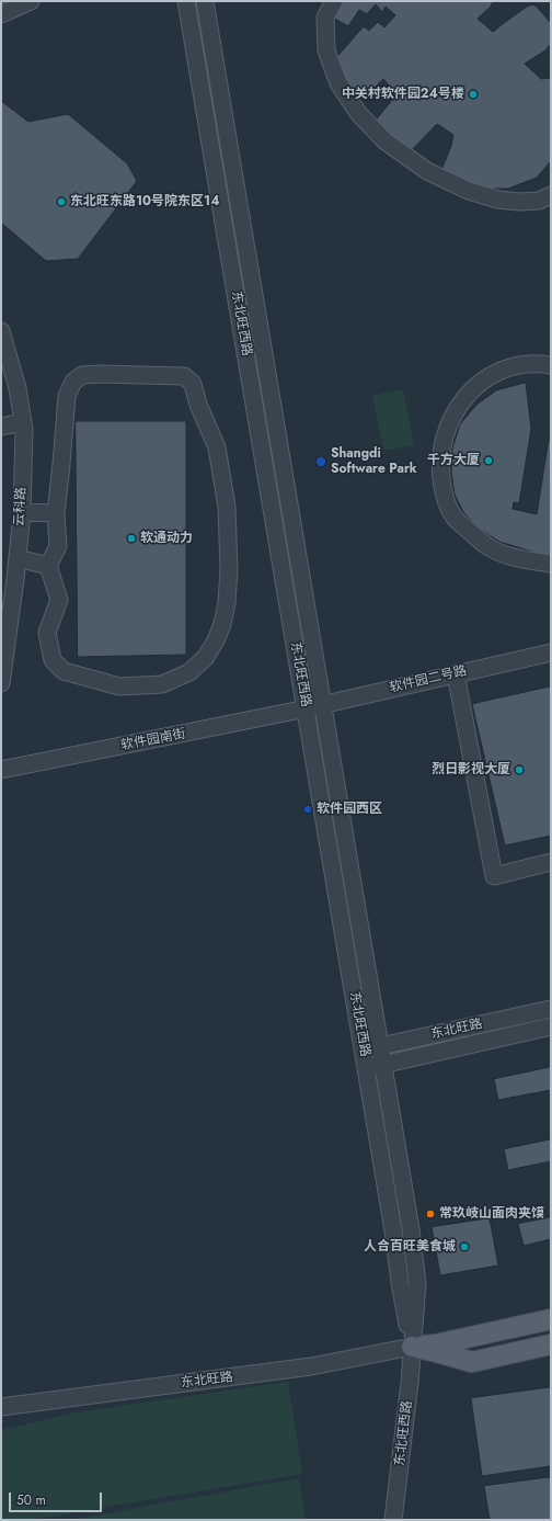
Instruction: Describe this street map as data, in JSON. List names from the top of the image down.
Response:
{
  "streets": {
    "main road": ["东北旺路"],
    "street": [
      "东北旺西路",
      "云科路",
      "软件园二号路",
      "软件园南街"
    ]
  },
  "crossings": [
    ["东北旺西路", "软件园二号路"],
    ["东北旺西路", "软件园南街"],
    ["东北旺西路", "东北旺路"],
    ["软件园二号路", "软件园南街"]
  ],
  "places": [
    "中关村软件园24号楼",
    "东北旺东路10号院东区14",
    "千方大厦",
    "Shangdi Software Park",
    "软通动力",
    "烈日影视大厦",
    "软件园西区",
    "常玖岐山面肉夹馍",
    "人合百旺美食城"
  ],
  "scale_bar": "50 m"
}
